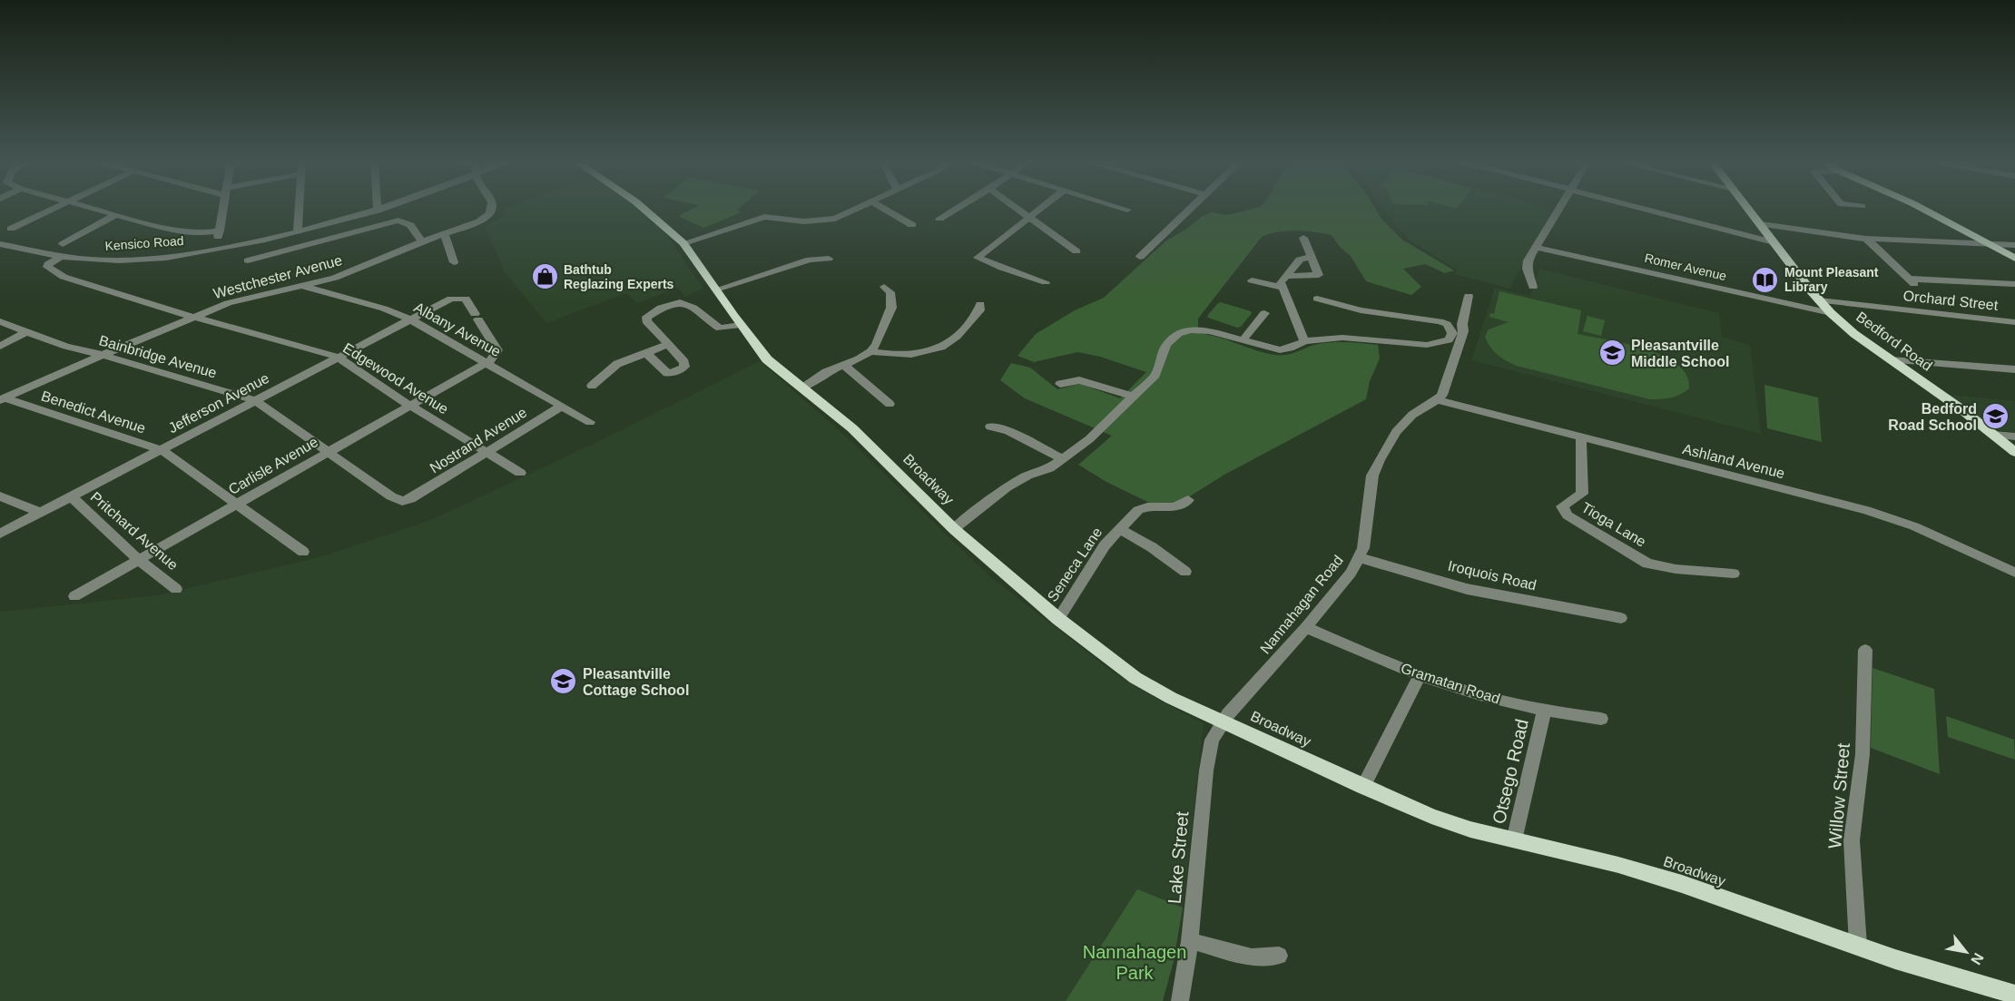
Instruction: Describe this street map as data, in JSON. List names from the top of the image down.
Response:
{
  "streets": {
    "main road": ["Bedford Road", "Broadway"],
    "street": [
      "Kensico Road",
      "Romer Avenue",
      "Westchester Avenue",
      "Orchard Street",
      "Albany Avenue",
      "Bainbridge Avenue",
      "Edgewood Avenue",
      "Jefferson Avenue",
      "Benedict Avenue",
      "Nostrand Avenue",
      "Ashland Avenue",
      "Carlisle Avenue",
      "Tioga Lane",
      "Pritchard Avenue",
      "Seneca Lane",
      "Iroquois Road",
      "Nannahagan Road",
      "Gramatan Road",
      "Otsego Road",
      "Willow Street",
      "Lake Street"
    ]
  },
  "crossings": [
    ["Kensico Road", "Edgewood Avenue"],
    ["Romer Avenue", "Bedford Road"],
    ["Westchester Avenue", "Albany Avenue"],
    ["Westchester Avenue", "Bainbridge Avenue"],
    ["Westchester Avenue", "Edgewood Avenue"],
    ["Westchester Avenue", "Benedict Avenue"],
    ["Orchard Street", "Bedford Road"],
    ["Albany Avenue", "Jefferson Avenue"],
    ["Albany Avenue", "Nostrand Avenue"],
    ["Albany Avenue", "Carlisle Avenue"],
    ["Bainbridge Avenue", "Jefferson Avenue"],
    ["Bainbridge Avenue", "Nostrand Avenue"],
    ["Bainbridge Avenue", "Carlisle Avenue"],
    ["Edgewood Avenue", "Jefferson Avenue"],
    ["Edgewood Avenue", "Nostrand Avenue"],
    ["Edgewood Avenue", "Carlisle Avenue"],
    ["Jefferson Avenue", "Benedict Avenue"],
    ["Jefferson Avenue", "Carlisle Avenue"],
    ["Jefferson Avenue", "Pritchard Avenue"],
    ["Benedict Avenue", "Carlisle Avenue"],
    ["Ashland Avenue", "Tioga Lane"],
    ["Ashland Avenue", "Nannahagan Road"],
    ["Carlisle Avenue", "Pritchard Avenue"],
    ["Broadway", "Seneca Lane"],
    ["Broadway", "Nannahagan Road"],
    ["Broadway", "Otsego Road"],
    ["Broadway", "Willow Street"],
    ["Broadway", "Lake Street"],
    ["Iroquois Road", "Nannahagan Road"],
    ["Nannahagan Road", "Gramatan Road"],
    ["Nannahagan Road", "Lake Street"],
    ["Gramatan Road", "Otsego Road"]
  ],
  "parks": ["Nannahagen Park"],
  "places": {
    "shop": ["Bathtub Reglazing Experts"],
    "library": ["Mount Pleasant Library"],
    "school or university": ["Pleasantville Middle School", "Bedford Road School", "Pleasantville Cottage School"]
  },
  "north": "bottom right"
}
